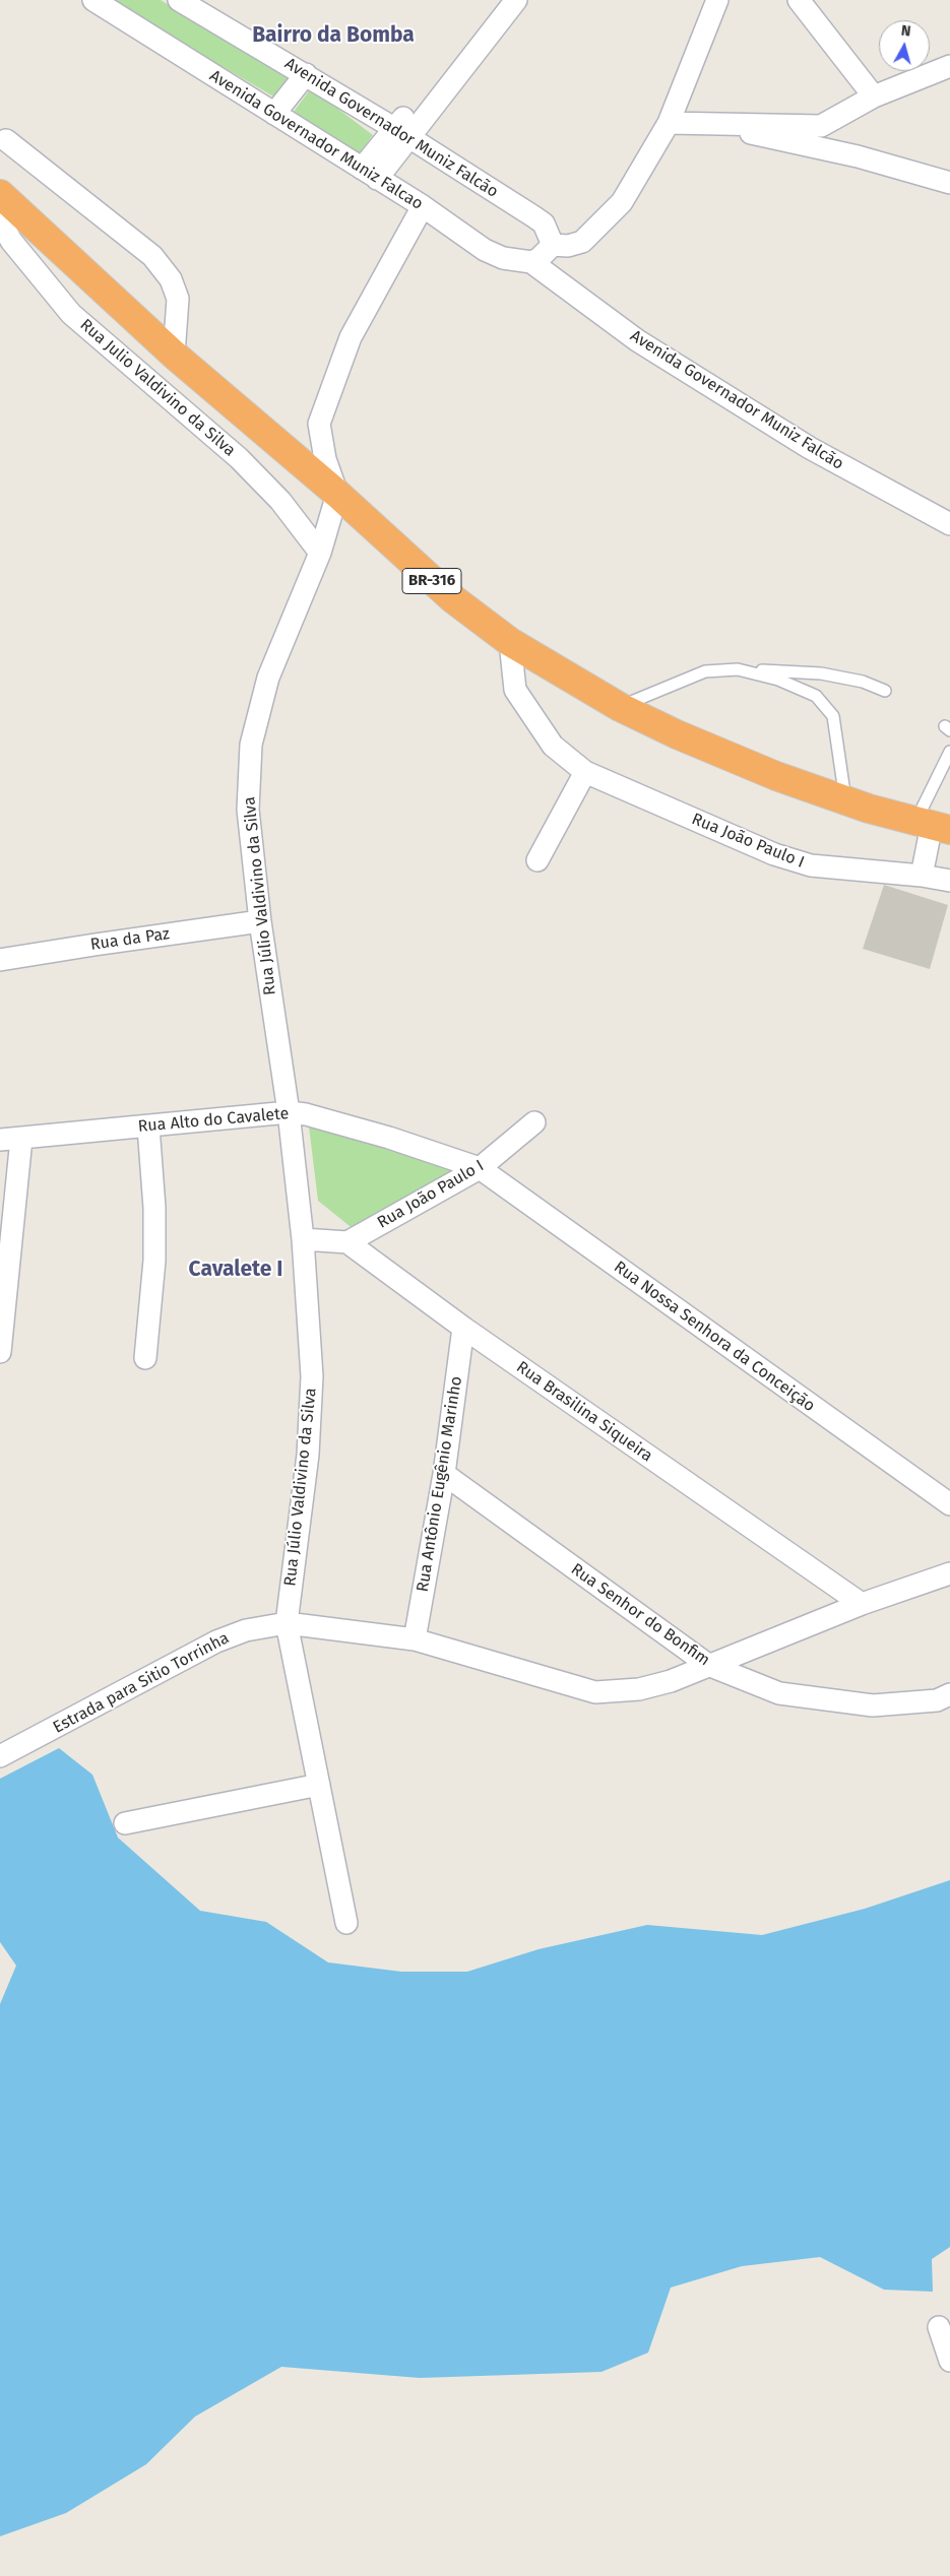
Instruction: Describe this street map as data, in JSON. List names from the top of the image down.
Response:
{
  "streets": {
    "highway": ["BR-316"],
    "street": [
      "Avenida Governador Muniz Falcão",
      "Avenida Governador Muniz Falcao",
      "Rua Julio Valdivino da Silva",
      "Rua João Paulo I",
      "Rua Júlio Valdivino da Silva",
      "Rua da Paz",
      "Rua Alto do Cavalete",
      "Rua Nossa Senhora da Conceição",
      "Rua Brasilina Siqueira",
      "Rua Antônio Eugênio Marinho",
      "Rua Senhor do Bonfim",
      "Estrada para Sitio Torrinha"
    ]
  },
  "crossings": [
    ["Avenida Governador Muniz Falcão", "Avenida Governador Muniz Falcao"],
    ["Rua Julio Valdivino da Silva", "Rua Júlio Valdivino da Silva"],
    ["BR-316", "Rua João Paulo I"],
    ["BR-316", "Rua Júlio Valdivino da Silva"],
    ["Rua João Paulo I", "Rua Alto do Cavalete"],
    ["Rua João Paulo I", "Rua Nossa Senhora da Conceição"],
    ["Rua João Paulo I", "Rua Brasilina Siqueira"],
    ["Rua Júlio Valdivino da Silva", "Rua da Paz"],
    ["Rua Júlio Valdivino da Silva", "Rua Alto do Cavalete"],
    ["Rua Júlio Valdivino da Silva", "Estrada para Sitio Torrinha"],
    ["Rua Alto do Cavalete", "Rua Nossa Senhora da Conceição"],
    ["Rua Brasilina Siqueira", "Rua Antônio Eugênio Marinho"],
    ["Rua Brasilina Siqueira", "Estrada para Sitio Torrinha"],
    ["Rua Antônio Eugênio Marinho", "Rua Senhor do Bonfim"],
    ["Rua Antônio Eugênio Marinho", "Estrada para Sitio Torrinha"],
    ["Rua Senhor do Bonfim", "Estrada para Sitio Torrinha"]
  ],
  "districts": ["Bairro da Bomba", "Cavalete I"],
  "north": "top"
}
